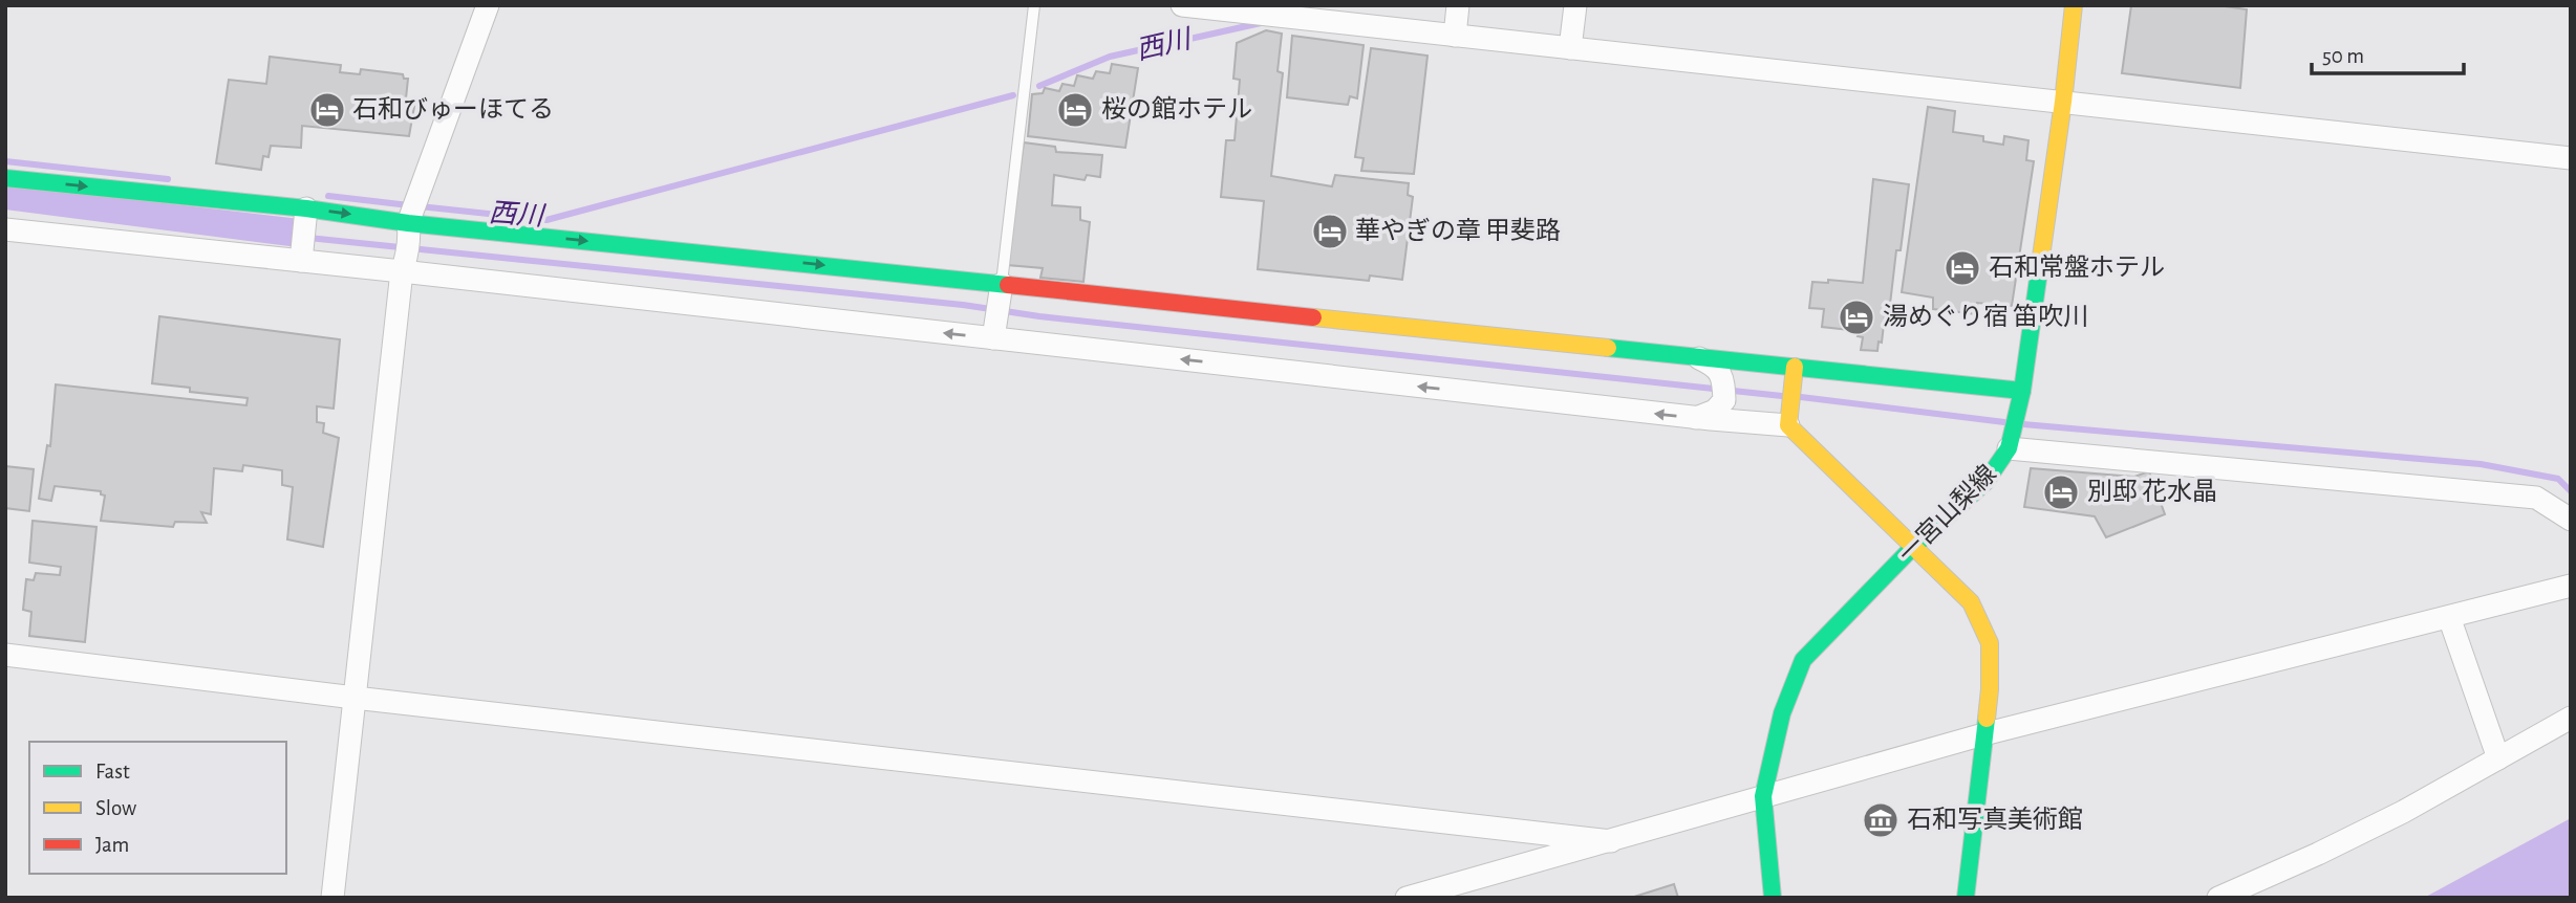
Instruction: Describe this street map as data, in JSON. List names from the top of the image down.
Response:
{
  "streets": {
    "street": ["一宮山梨線"]
  },
  "water": ["西川"],
  "places": {
    "hotel": [
      "石和びゅーほてる",
      "桜の館ホテル",
      "華やぎの章 甲斐路",
      "石和常盤ホテル",
      "湯めぐり宿 笛吹川",
      "別邸 花水晶"
    ],
    "museum": ["石和写真美術館"]
  },
  "legend": ["Fast", "Slow", "Jam"],
  "scale_bar": "50 m"
}
